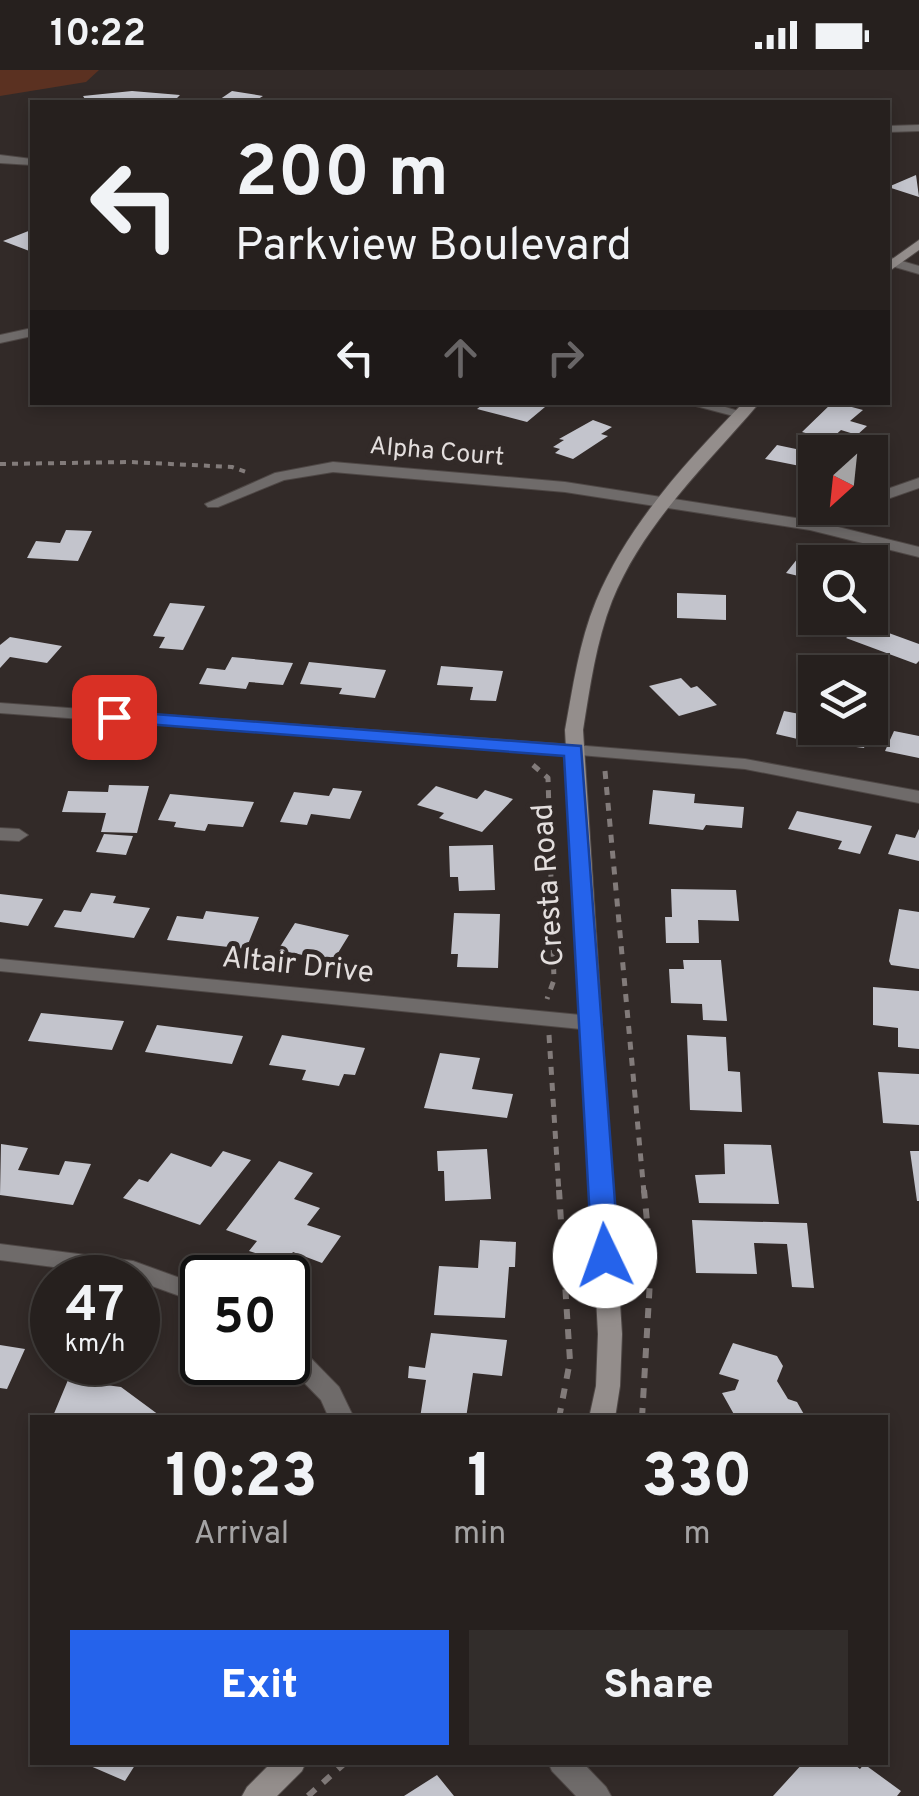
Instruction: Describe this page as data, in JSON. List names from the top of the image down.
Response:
{
  "streets": {
    "main road": ["Cresta Road"],
    "street": ["Alpha Court", "Altair Drive"]
  },
  "crossings": [
    ["Alpha Court", "Cresta Road"],
    ["Cresta Road", "Altair Drive"]
  ],
  "north": "bottom left",
  "page": {
    "status": "10:22",
    "turn": ["200 m", "Parkview Boulevard"],
    "speed": "47 km/h",
    "limit": "50",
    "eta": [
      "10:23",
      "Arrival",
      "1",
      "min",
      "330",
      "m"
    ],
    "buttons": ["Exit", "Share"]
  }
}
